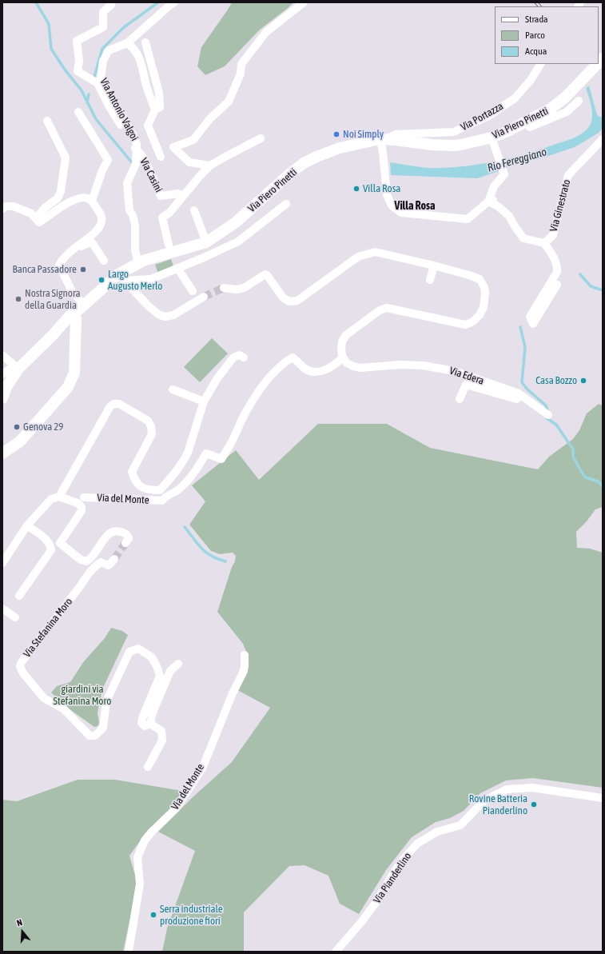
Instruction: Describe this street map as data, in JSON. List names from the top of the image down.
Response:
{
  "streets": {
    "street": [
      "Via Antonio Valgoi",
      "Via Portazza",
      "Via Piero Pinetti",
      "Via Casini",
      "Via Ginestrato",
      "Via Edera",
      "Via del Monte",
      "Via Stefanina Moro",
      "Via Pianderlino"
    ]
  },
  "crossings": [
    ["Via Portazza", "Via Piero Pinetti"],
    ["Via Edera", "Via del Monte"]
  ],
  "districts": ["Villa Rosa"],
  "water": ["Rio Fereggiano"],
  "parks": ["giardini via Stefanina Moro"],
  "places": [
    "Noi Simply",
    "Villa Rosa",
    "Banca Passadore",
    "Largo Augusto Merlo",
    "Nostra Signora della Guardia",
    "Casa Bozzo",
    "Genova 29",
    "Rovine Batteria Pianderlino",
    "Serra industriale produzione fiori"
  ],
  "legend": ["Strada", "Parco", "Acqua"],
  "north": "top"
}
